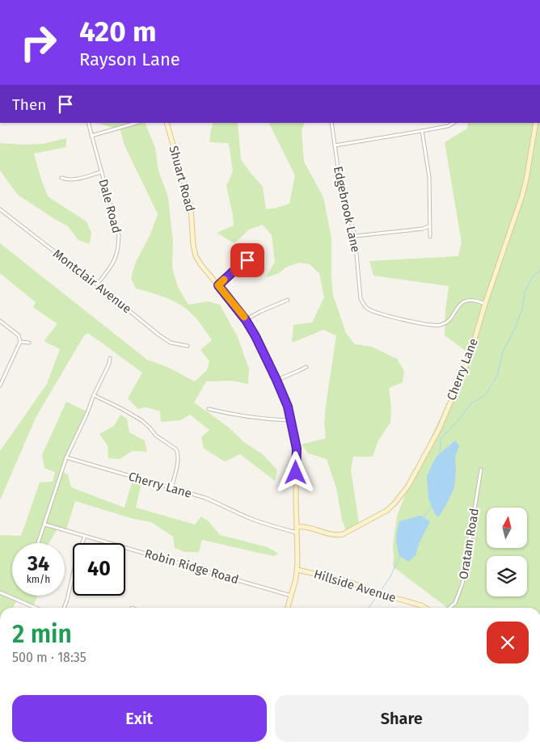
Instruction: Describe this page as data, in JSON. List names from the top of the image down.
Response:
{
  "streets": {
    "street": [
      "Shuart Road",
      "Dale Road",
      "Edgebrook Lane",
      "Montclair Avenue",
      "Cherry Lane",
      "Oratam Road",
      "Robin Ridge Road",
      "Hillside Avenue"
    ]
  },
  "crossings": [
    ["Shuart Road", "Cherry Lane"],
    ["Shuart Road", "Robin Ridge Road"],
    ["Shuart Road", "Hillside Avenue"],
    ["Dale Road", "Montclair Avenue"],
    ["Edgebrook Lane", "Cherry Lane"]
  ],
  "north": "top",
  "page": {
    "turn": ["420 m", "Rayson Lane"],
    "then": "Then",
    "speed": "34 km/h",
    "limit": "40",
    "heading": ["2 min", "500 m · 18:35"],
    "buttons": ["Exit", "Share"]
  }
}
